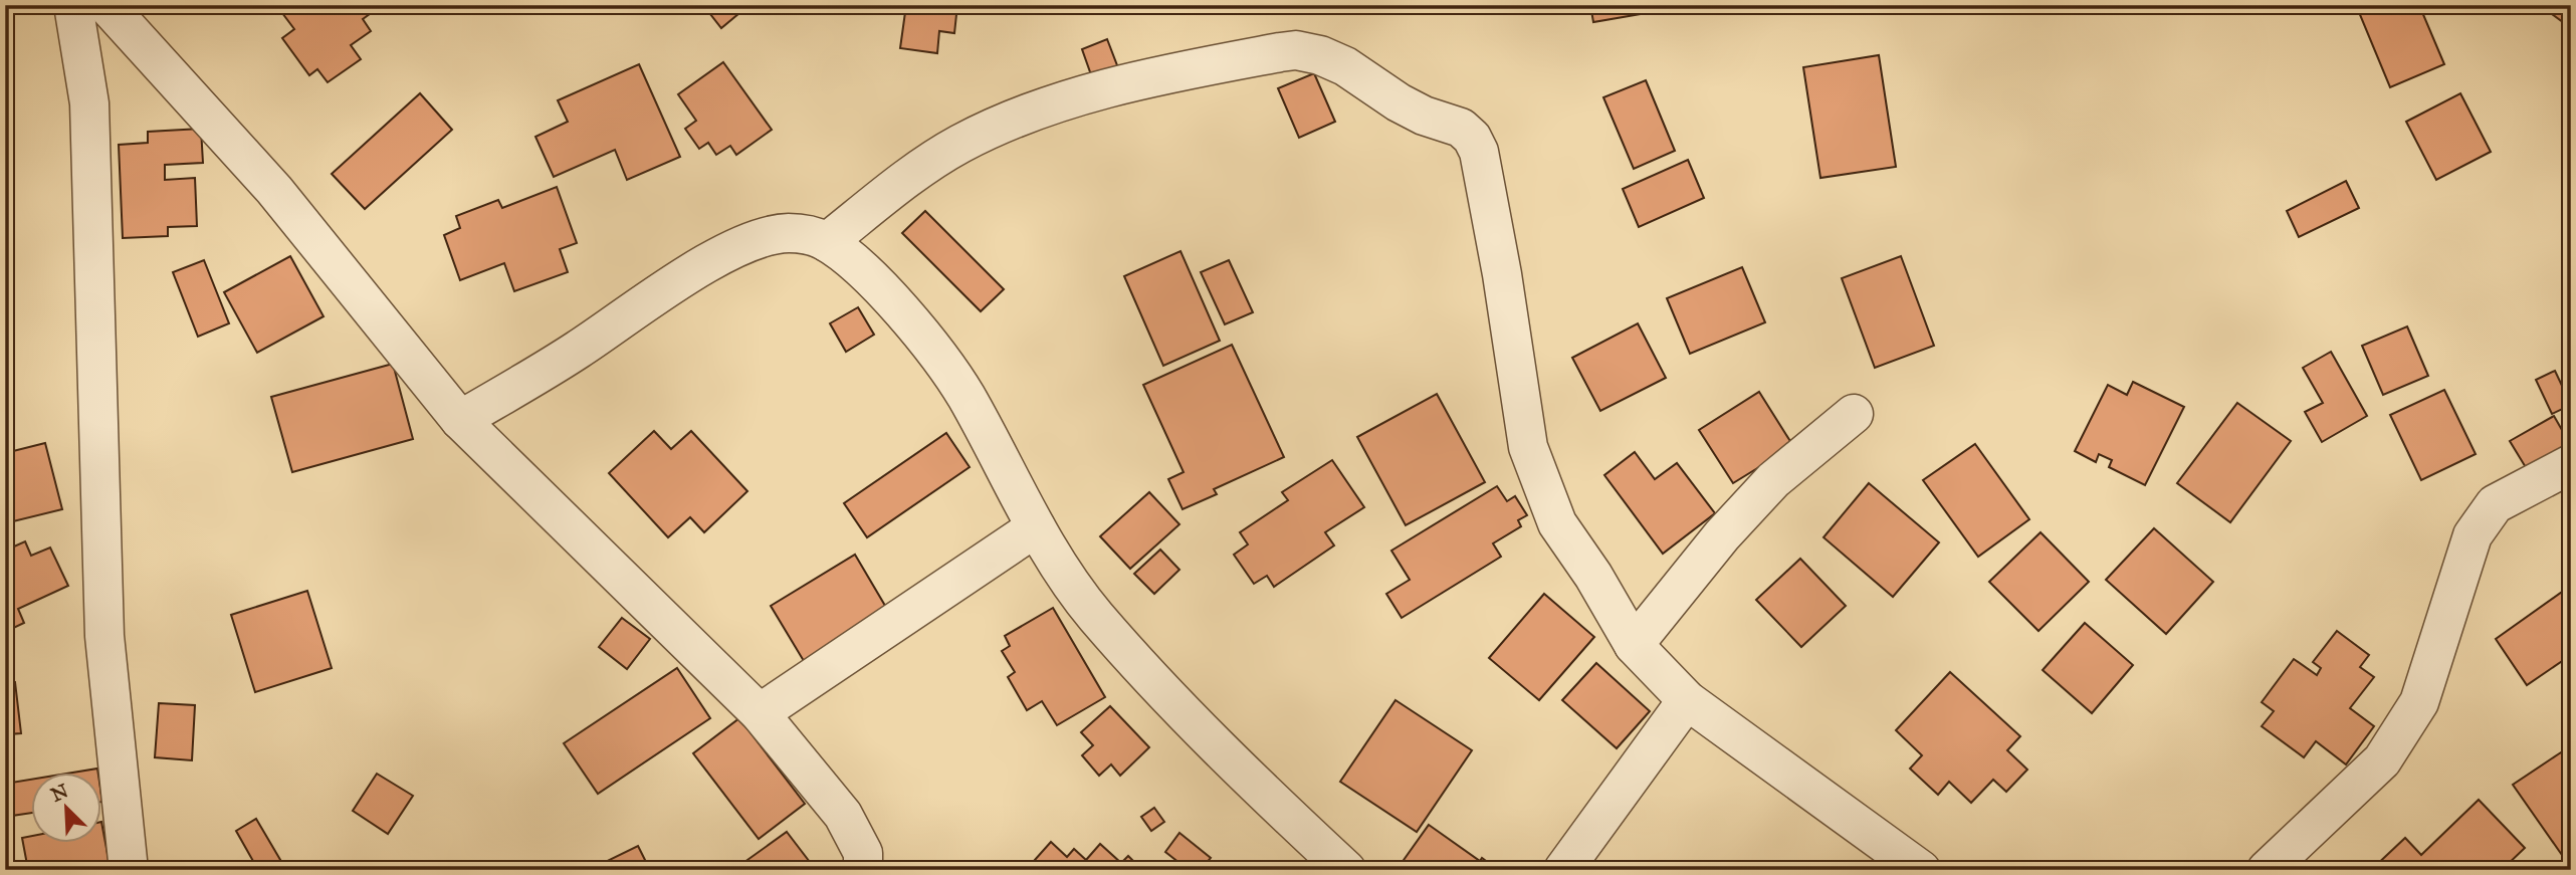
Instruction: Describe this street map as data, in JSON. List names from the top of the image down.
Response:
{
  "north": "top left"
}
